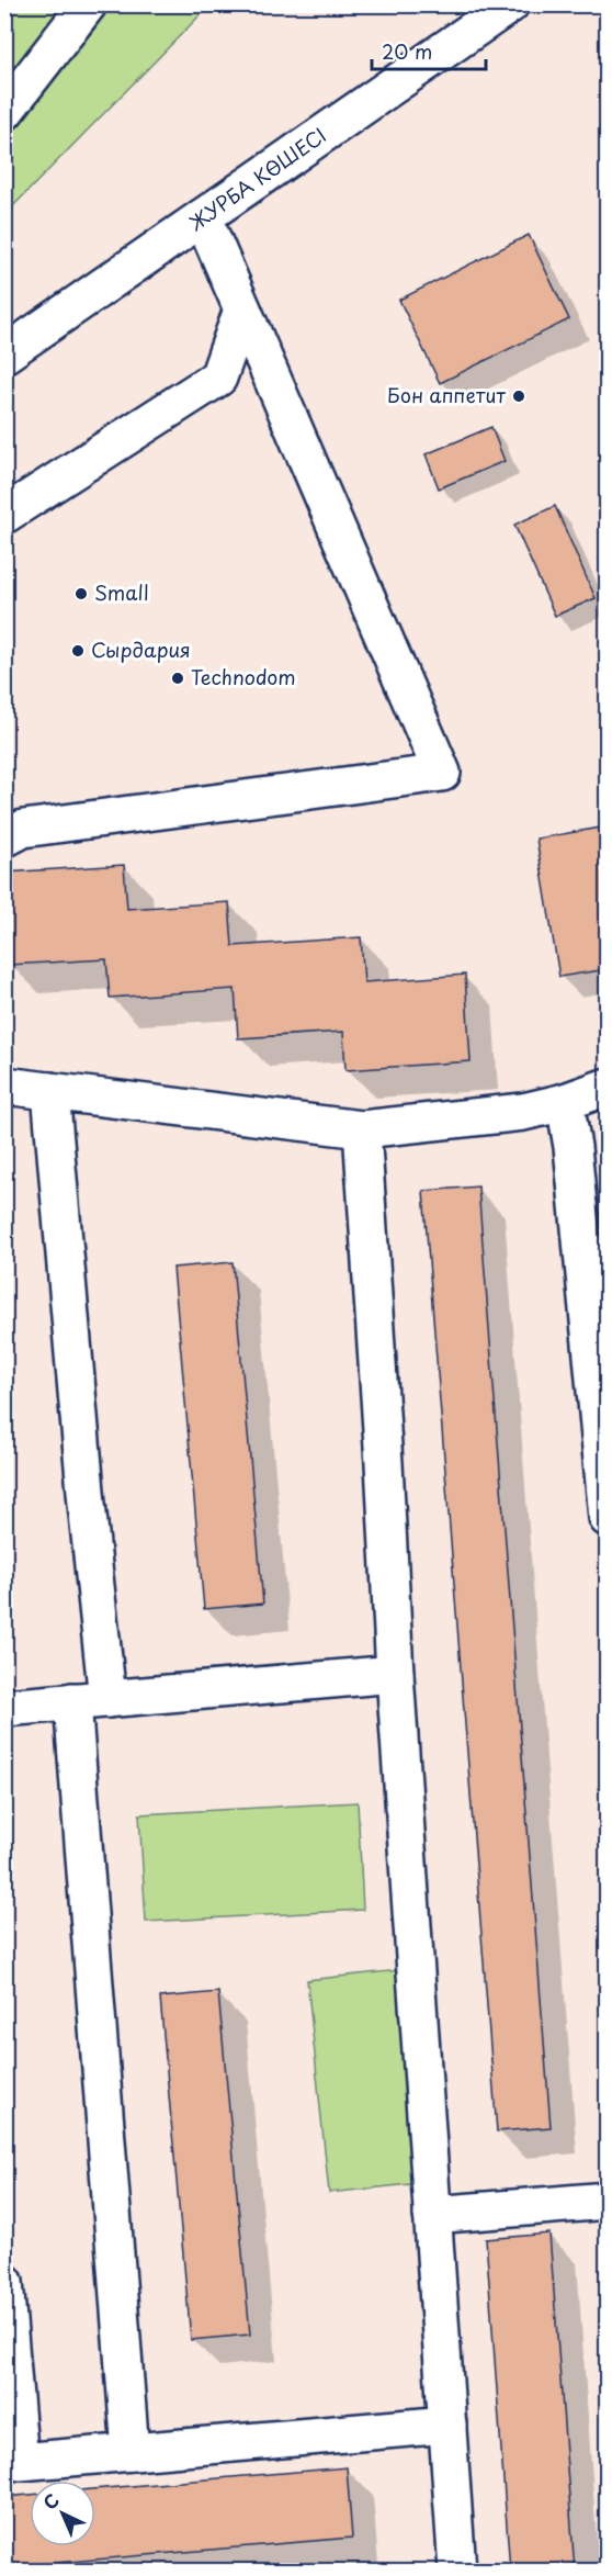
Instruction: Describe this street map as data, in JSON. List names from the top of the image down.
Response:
{
  "streets": {
    "street": ["ЖУРБА КӨШЕСІ"]
  },
  "places": [
    "Бон аппетит",
    "Small",
    "Сырдария",
    "Technodom"
  ],
  "scale_bar": "20 m",
  "north": "top left"
}
